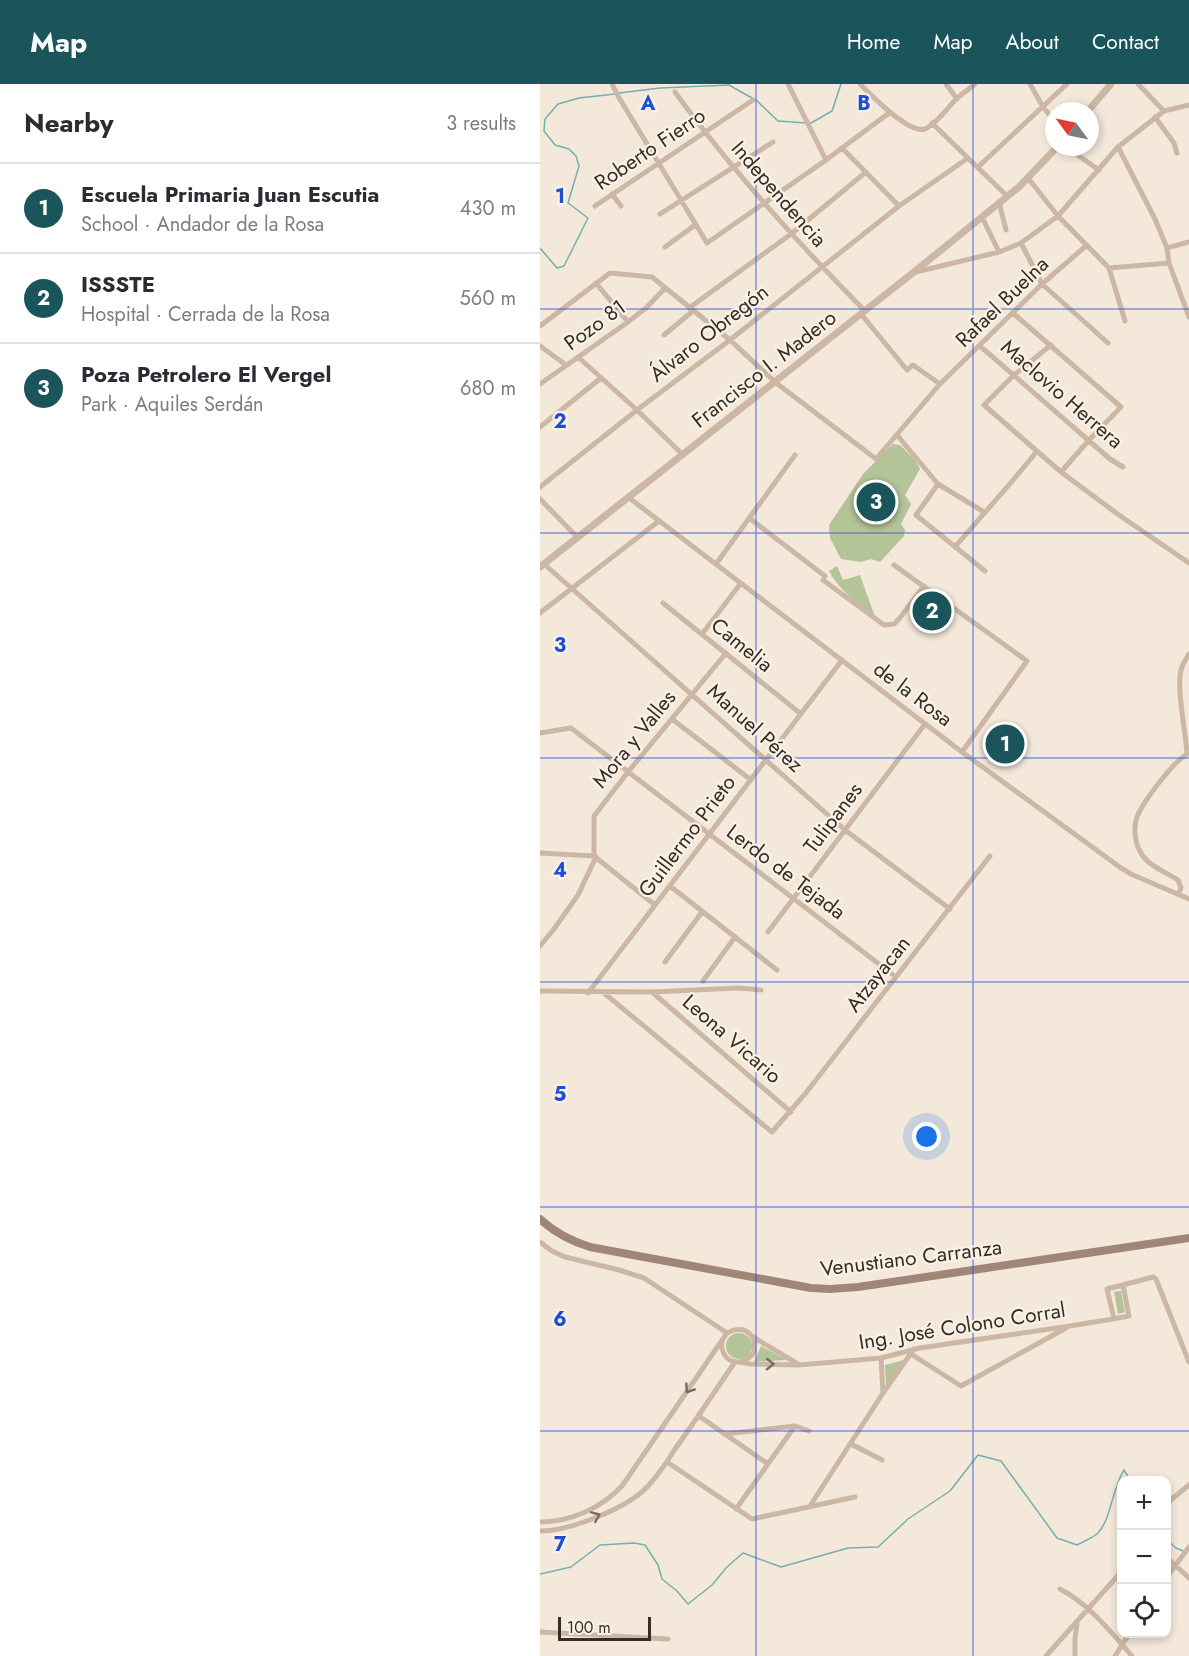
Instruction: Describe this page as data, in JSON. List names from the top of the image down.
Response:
{
  "streets": {
    "main road": ["Venustiano Carranza"],
    "street": [
      "Roberto Fierro",
      "Independencia",
      "Rafael Buelna",
      "Pozo 81",
      "Álvaro Obregón",
      "Francisco I. Madero",
      "Maclovio Herrera",
      "Camelia",
      "de la Rosa",
      "Manuel Pérez",
      "Mora y Valles",
      "Tulipanes",
      "Guillermo Prieto",
      "Lerdo de Tejada",
      "Atzayacan",
      "Leona Vicario",
      "Ing. José Colono Corral"
    ]
  },
  "crossings": [
    ["Roberto Fierro", "Independencia"],
    ["Independencia", "Rafael Buelna"],
    ["Independencia", "Álvaro Obregón"],
    ["Independencia", "Francisco I. Madero"],
    ["Rafael Buelna", "Francisco I. Madero"],
    ["Rafael Buelna", "Maclovio Herrera"],
    ["Francisco I. Madero", "de la Rosa"],
    ["Francisco I. Madero", "Manuel Pérez"],
    ["Camelia", "Mora y Valles"],
    ["Camelia", "Guillermo Prieto"],
    ["de la Rosa", "Tulipanes"],
    ["de la Rosa", "Guillermo Prieto"],
    ["Manuel Pérez", "Mora y Valles"],
    ["Manuel Pérez", "Tulipanes"],
    ["Manuel Pérez", "Guillermo Prieto"],
    ["Manuel Pérez", "Atzayacan"],
    ["Mora y Valles", "Lerdo de Tejada"],
    ["Tulipanes", "Lerdo de Tejada"],
    ["Guillermo Prieto", "Lerdo de Tejada"],
    ["Atzayacan", "Leona Vicario"]
  ],
  "scale_bar": "100 m",
  "north": "top left",
  "page": {
    "header": "Map",
    "nav": [
      "Home",
      "Map",
      "About",
      "Contact"
    ],
    "heading": ["Nearby", "3 results"],
    "list": [
      {
        "mark": "1",
        "name": "Escuela Primaria Juan Escutia",
        "note": "School · Andador de la Rosa",
        "value": "430 m"
      },
      {
        "mark": "2",
        "name": "ISSSTE",
        "note": "Hospital · Cerrada de la Rosa",
        "value": "560 m"
      },
      {
        "mark": "3",
        "name": "Poza Petrolero El Vergel",
        "note": "Park · Aquiles Serdán",
        "value": "680 m"
      }
    ],
    "pins": ["3", "2", "1"],
    "map_buttons": ["+", "−"],
    "scale": "100 m"
  },
  "grid": {
    "columns": ["A", "B"],
    "rows": [
      "1",
      "2",
      "3",
      "4",
      "5",
      "6",
      "7"
    ]
  }
}
